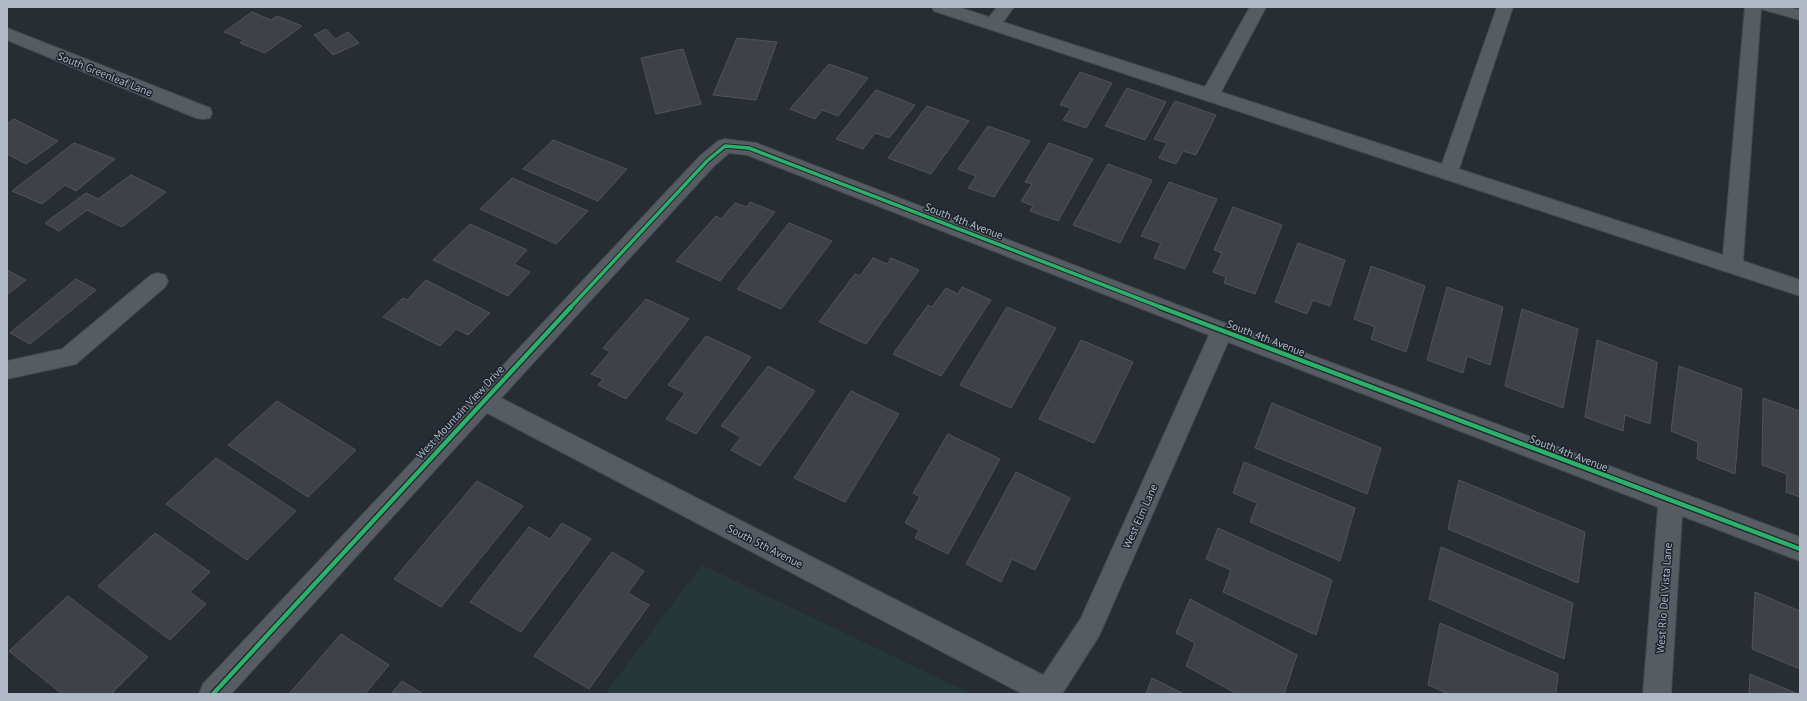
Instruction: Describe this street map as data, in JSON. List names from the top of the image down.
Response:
{
  "streets": {
    "street": [
      "South Greenleaf Lane",
      "South 4th Avenue",
      "West Mountain View Drive",
      "West Elm Lane",
      "South 5th Avenue",
      "West Rio Del Vista Lane"
    ]
  },
  "crossings": [
    ["South 4th Avenue", "West Mountain View Drive"],
    ["South 4th Avenue", "West Elm Lane"],
    ["South 4th Avenue", "West Rio Del Vista Lane"],
    ["West Mountain View Drive", "South 5th Avenue"],
    ["West Elm Lane", "South 5th Avenue"]
  ]
}
